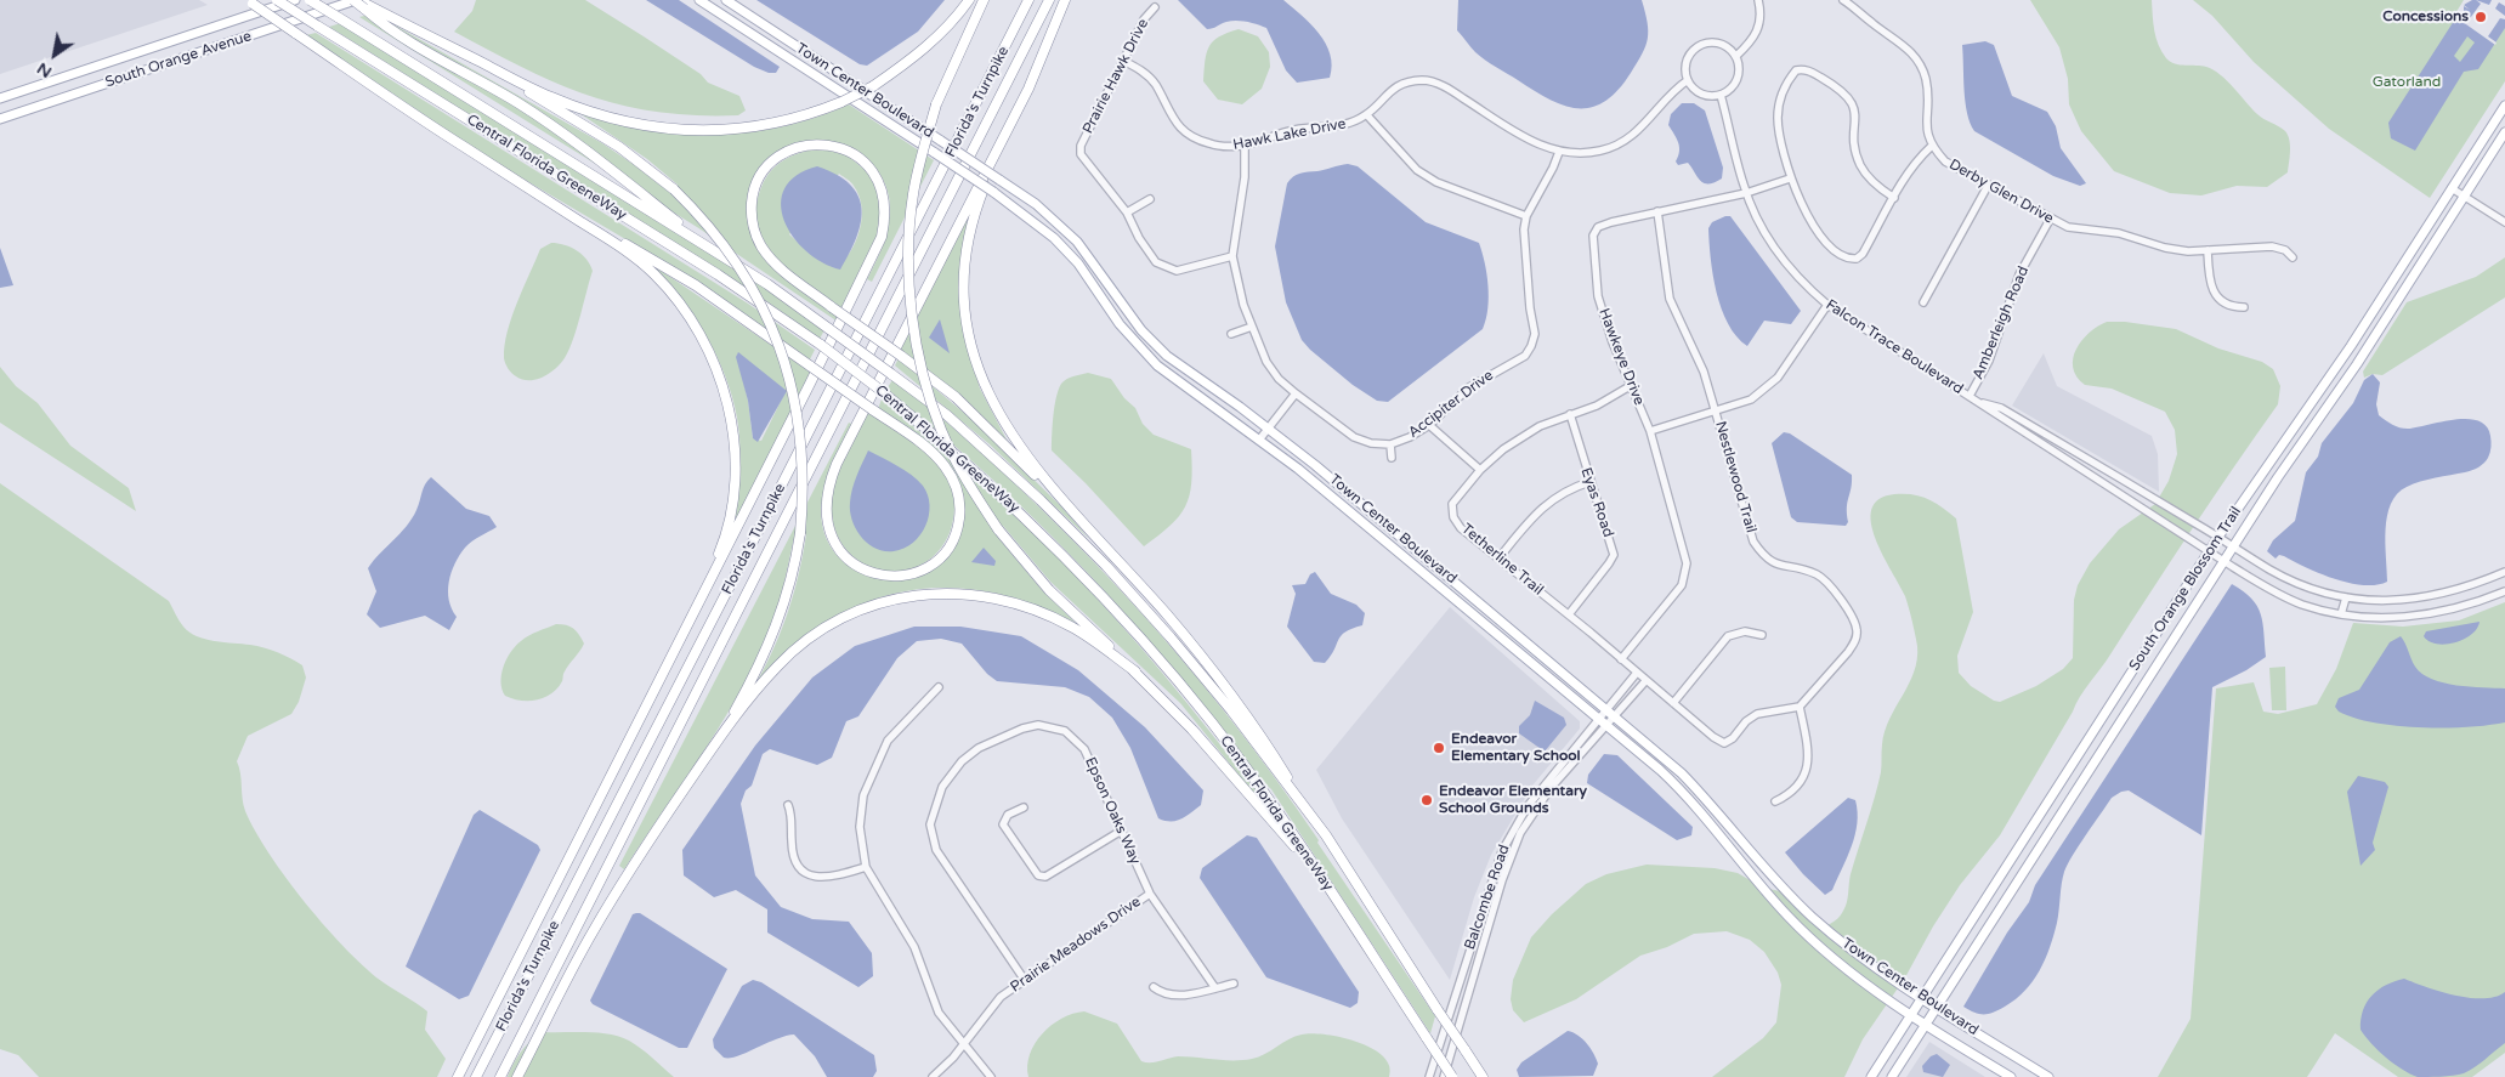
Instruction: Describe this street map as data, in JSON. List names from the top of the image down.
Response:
{
  "streets": {
    "highway": ["Florida's Turnpike", "Central Florida GreeneWay"],
    "main road": ["South Orange Avenue", "Town Center Boulevard", "South Orange Blossom Trail"],
    "street": [
      "Prairie Hawk Drive",
      "Hawk Lake Drive",
      "Derby Glen Drive",
      "Amberleigh Road",
      "Falcon Trace Boulevard",
      "Hawkeye Drive",
      "Accipiter Drive",
      "Nestlewood Trail",
      "Eyas Road",
      "Tetherline Trail",
      "Epson Oaks Way",
      "Balcombe Road",
      "Prairie Meadows Drive"
    ]
  },
  "crossings": [
    ["Prairie Hawk Drive", "Hawk Lake Drive"],
    ["Prairie Hawk Drive", "Accipiter Drive"],
    ["Town Center Boulevard", "South Orange Blossom Trail"],
    ["Town Center Boulevard", "Balcombe Road"],
    ["Hawk Lake Drive", "Falcon Trace Boulevard"],
    ["Hawk Lake Drive", "Accipiter Drive"],
    ["Derby Glen Drive", "Amberleigh Road"],
    ["Amberleigh Road", "Falcon Trace Boulevard"],
    ["Falcon Trace Boulevard", "Hawkeye Drive"],
    ["Falcon Trace Boulevard", "South Orange Blossom Trail"],
    ["Hawkeye Drive", "Nestlewood Trail"],
    ["Hawkeye Drive", "Tetherline Trail"],
    ["Eyas Road", "Tetherline Trail"],
    ["Epson Oaks Way", "Prairie Meadows Drive"]
  ],
  "parks": ["Gatorland"],
  "places": ["Concessions", "Endeavor Elementary School", "Endeavor Elementary School Grounds"],
  "north": "bottom left"
}
